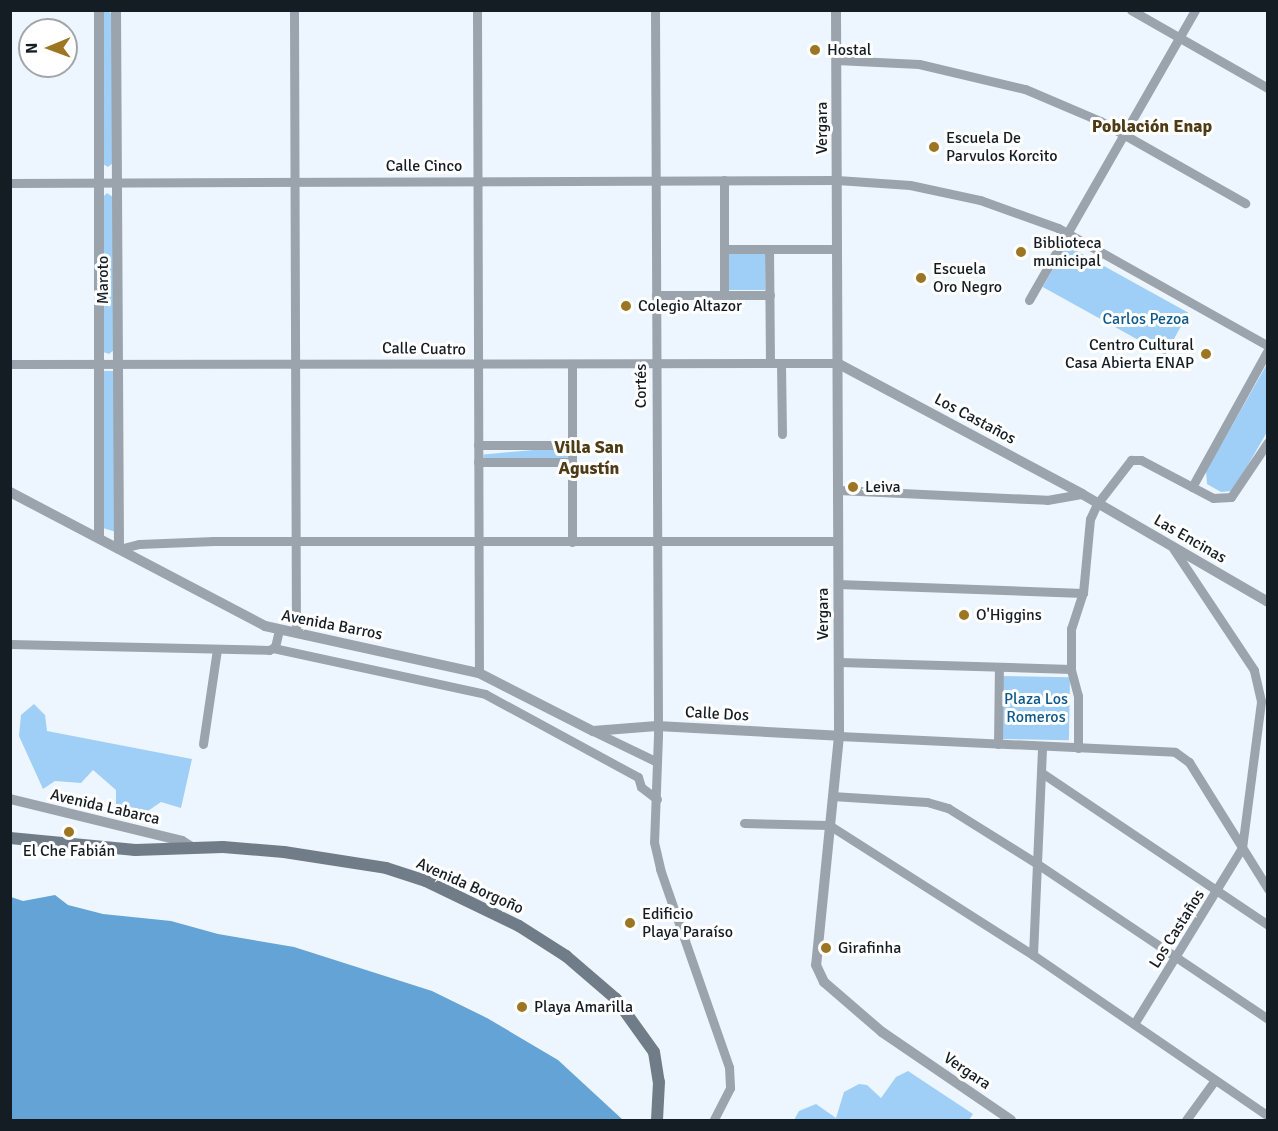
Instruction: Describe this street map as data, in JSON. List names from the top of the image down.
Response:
{
  "streets": {
    "main road": ["Avenida Borgoño"],
    "street": [
      "Vergara",
      "Calle Cinco",
      "Maroto",
      "Calle Cuatro",
      "Cortés",
      "Los Castaños",
      "Las Encinas",
      "Avenida Barros",
      "Calle Dos",
      "Avenida Labarca"
    ]
  },
  "crossings": [
    ["Vergara", "Calle Cinco"],
    ["Vergara", "Calle Cuatro"],
    ["Vergara", "Los Castaños"],
    ["Vergara", "Calle Dos"],
    ["Calle Cinco", "Maroto"],
    ["Calle Cinco", "Cortés"],
    ["Maroto", "Calle Cuatro"],
    ["Maroto", "Avenida Barros"],
    ["Calle Cuatro", "Cortés"],
    ["Calle Cuatro", "Los Castaños"],
    ["Cortés", "Avenida Barros"],
    ["Cortés", "Calle Dos"],
    ["Los Castaños", "Las Encinas"],
    ["Avenida Barros", "Calle Dos"],
    ["Avenida Labarca", "Avenida Borgoño"]
  ],
  "districts": ["Población Enap", "Villa San Agustín"],
  "parks": ["Carlos Pezoa", "Plaza Los Romeros"],
  "places": [
    "Hostal",
    "Escuela De Parvulos Korcito",
    "Biblioteca municipal",
    "Escuela Oro Negro",
    "Colegio Altazor",
    "Centro Cultural Casa Abierta ENAP",
    "Leiva",
    "O'Higgins",
    "El Che Fabián",
    "Edificio Playa Paraíso",
    "Girafinha",
    "Playa Amarilla"
  ],
  "north": "left"
}
